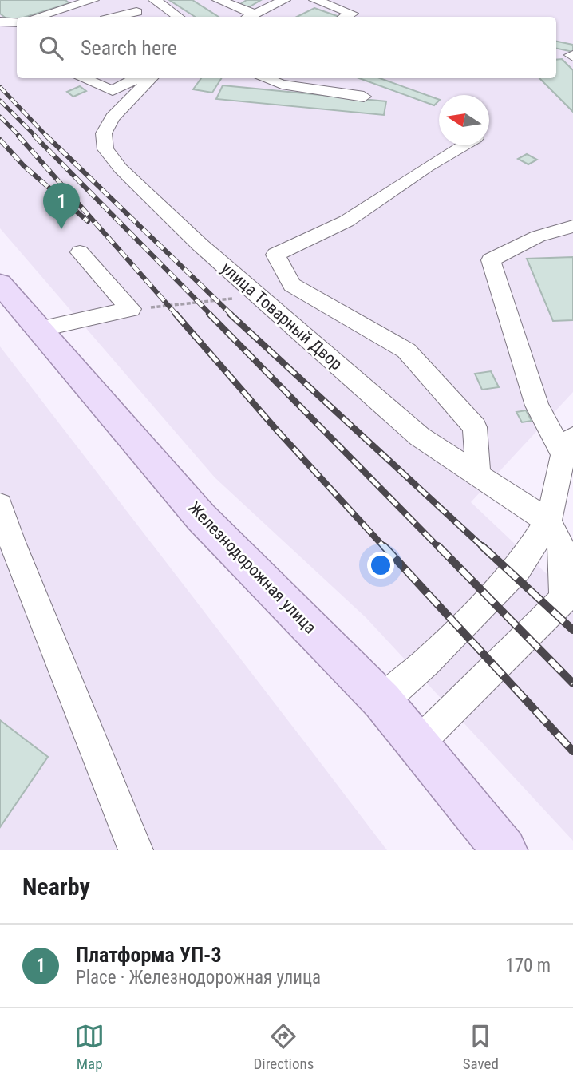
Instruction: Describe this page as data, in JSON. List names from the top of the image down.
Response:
{
  "streets": {
    "main road": ["Железнодорожная улица"],
    "street": ["улица Товарный Двор"]
  },
  "north": "left",
  "page": {
    "search": "Search here",
    "pins": "1",
    "heading": "Nearby",
    "list": [
      {
        "mark": "1",
        "name": "Платформа УП-3",
        "note": "Place · Железнодорожная улица",
        "value": "170 m"
      }
    ],
    "nav": ["Map", "Directions", "Saved"]
  }
}
